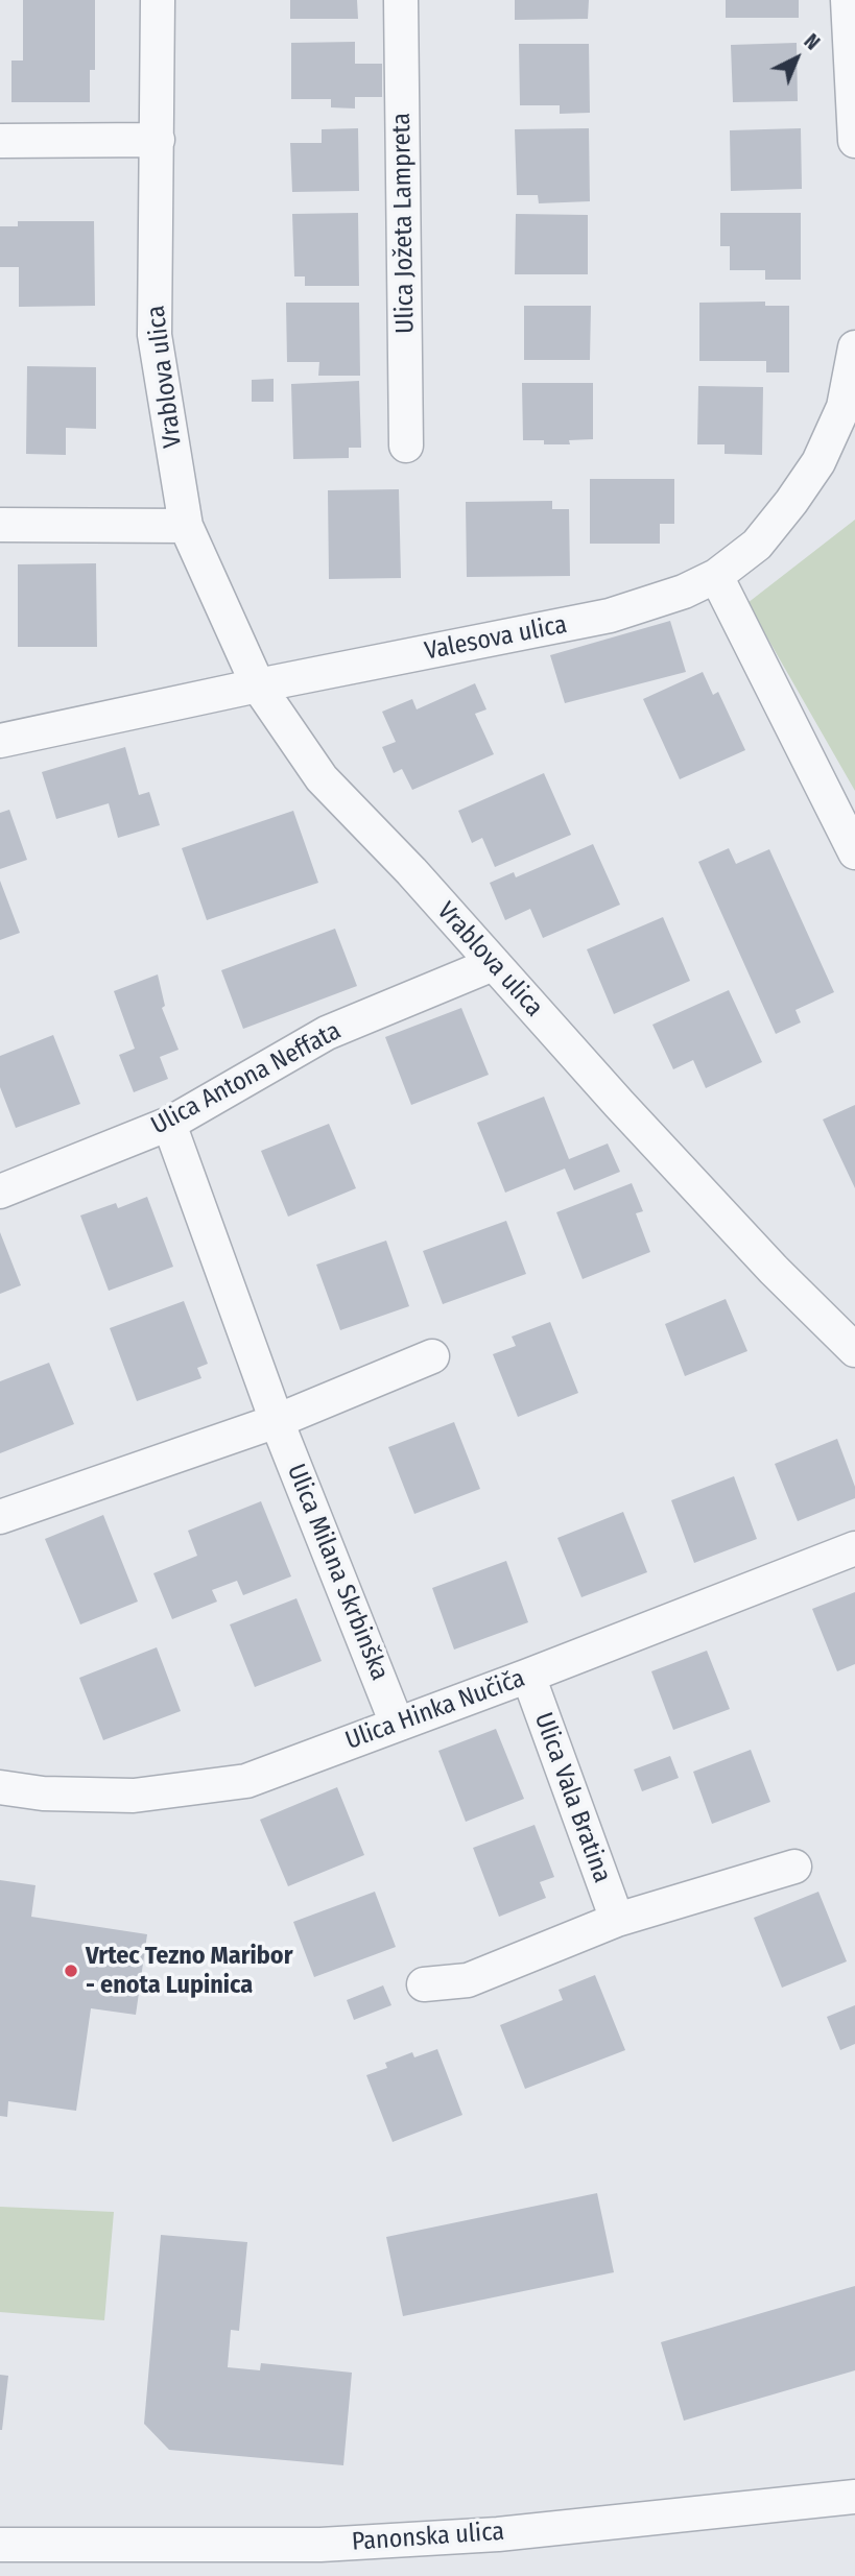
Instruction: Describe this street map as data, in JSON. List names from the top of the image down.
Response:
{
  "streets": {
    "street": [
      "Ulica Jožeta Lampreta",
      "Vrablova ulica",
      "Valesova ulica",
      "Ulica Antona Neffata",
      "Ulica Milana Skrbinška",
      "Ulica Hinka Nučiča",
      "Ulica Vala Bratina",
      "Panonska ulica"
    ]
  },
  "crossings": [
    ["Vrablova ulica", "Valesova ulica"],
    ["Vrablova ulica", "Ulica Antona Neffata"],
    ["Ulica Antona Neffata", "Ulica Milana Skrbinška"],
    ["Ulica Milana Skrbinška", "Ulica Hinka Nučiča"],
    ["Ulica Hinka Nučiča", "Ulica Vala Bratina"]
  ],
  "places": ["Vrtec Tezno Maribor - enota Lupinica"],
  "north": "top right"
}
